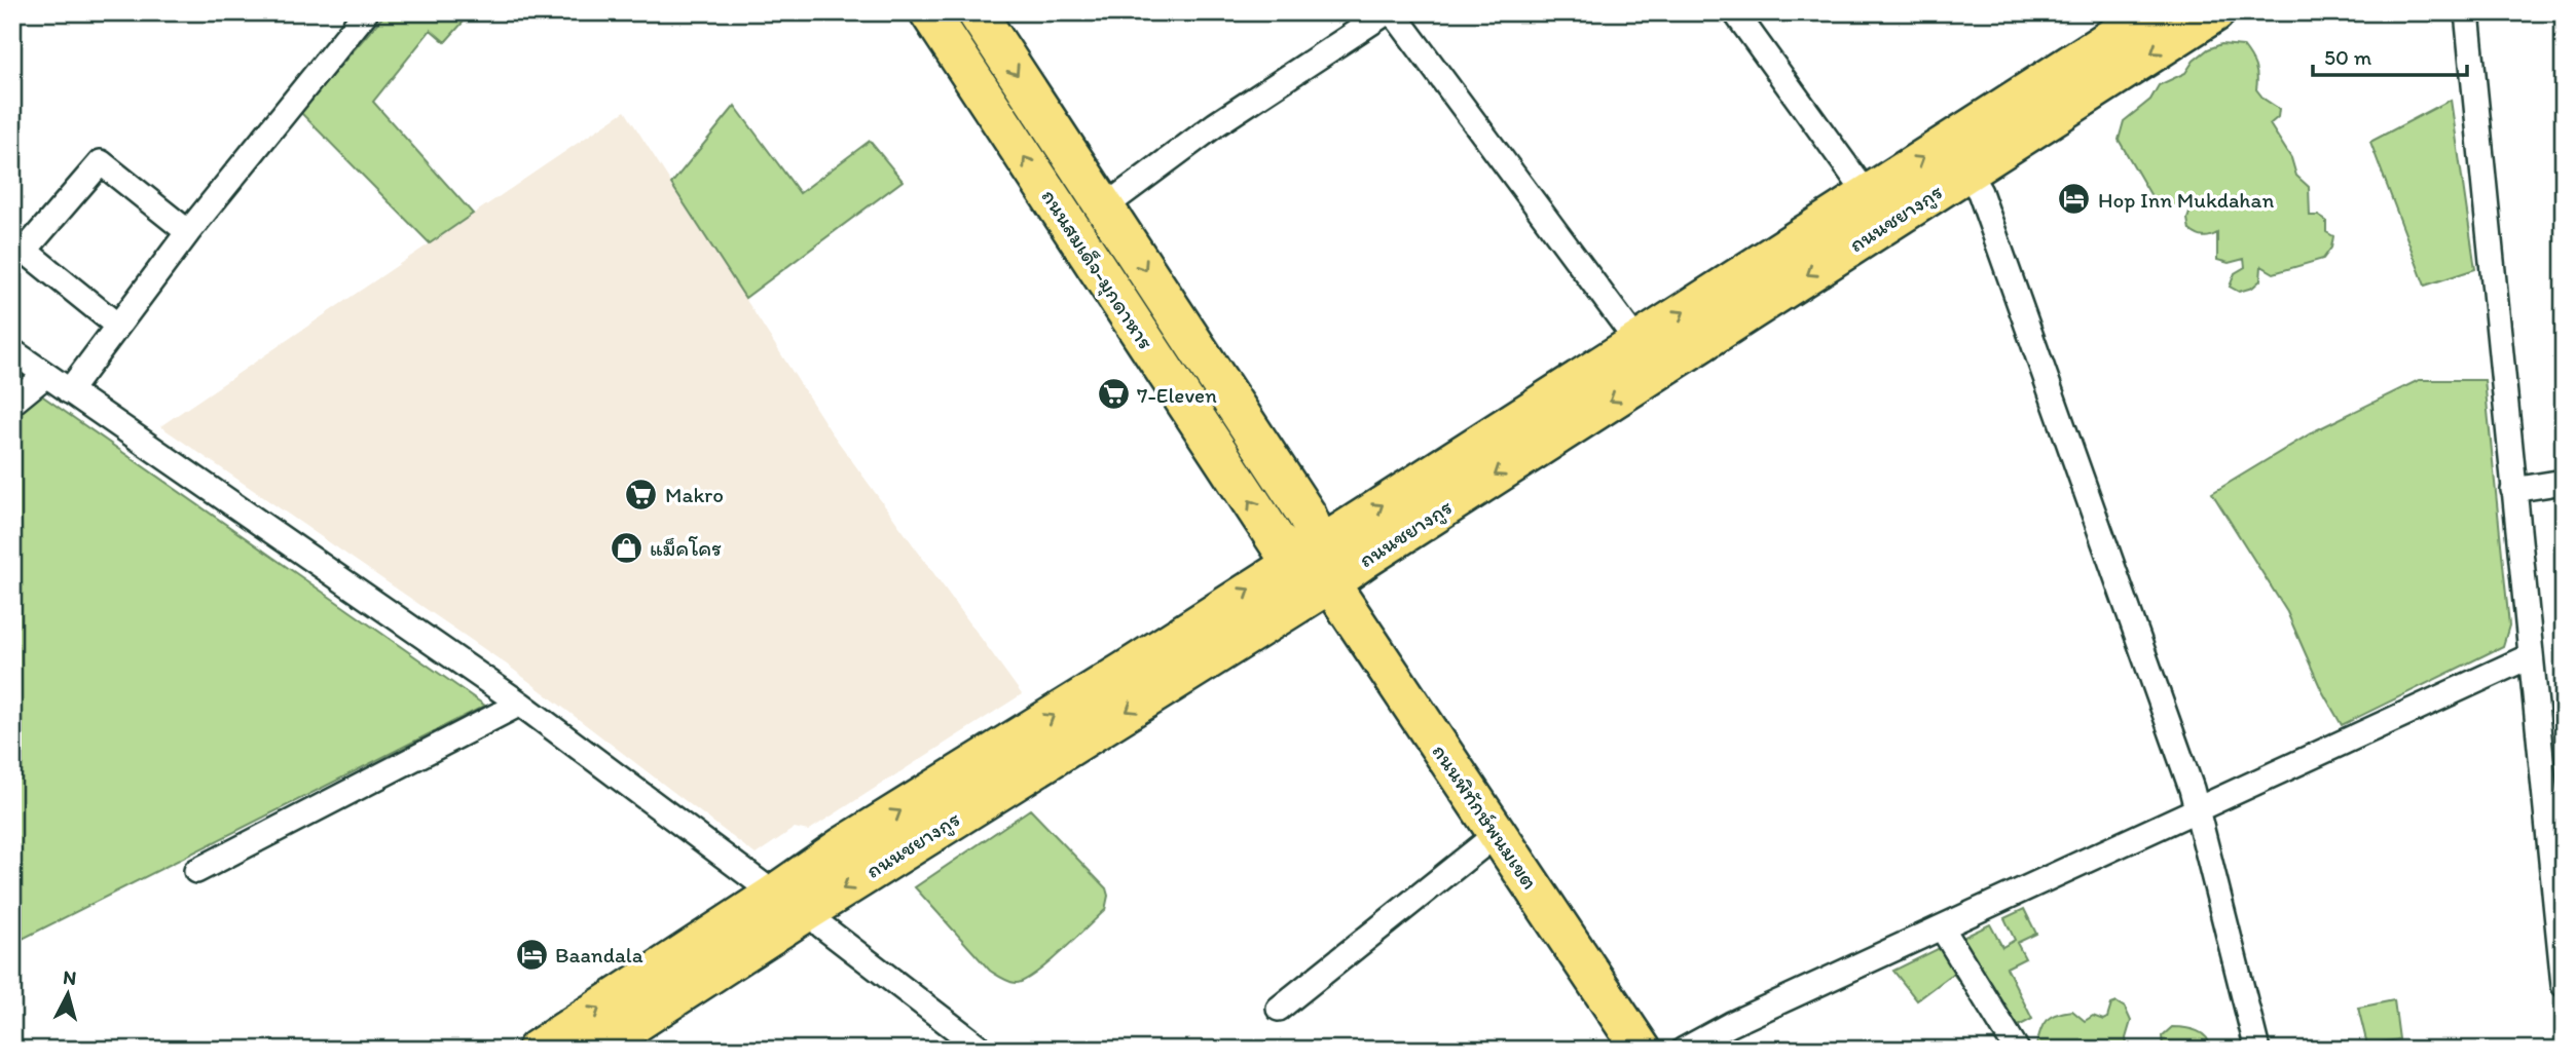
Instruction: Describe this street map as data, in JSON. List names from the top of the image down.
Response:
{
  "streets": {
    "main road": ["ถนนชยางกูร", "ถนนสมเด็จ-มุกดาหาร", "ถนนพิทักษ์พนมเขต"]
  },
  "crossings": [
    ["ถนนชยางกูร", "ถนนสมเด็จ-มุกดาหาร"],
    ["ถนนชยางกูร", "ถนนพิทักษ์พนมเขต"]
  ],
  "places": {
    "hotel": ["Hop Inn Mukdahan", "Baandala"],
    "supermarket": ["7-Eleven", "Makro"],
    "shop": ["แม็คโคร"]
  },
  "scale_bar": "50 m",
  "north": "top"
}
